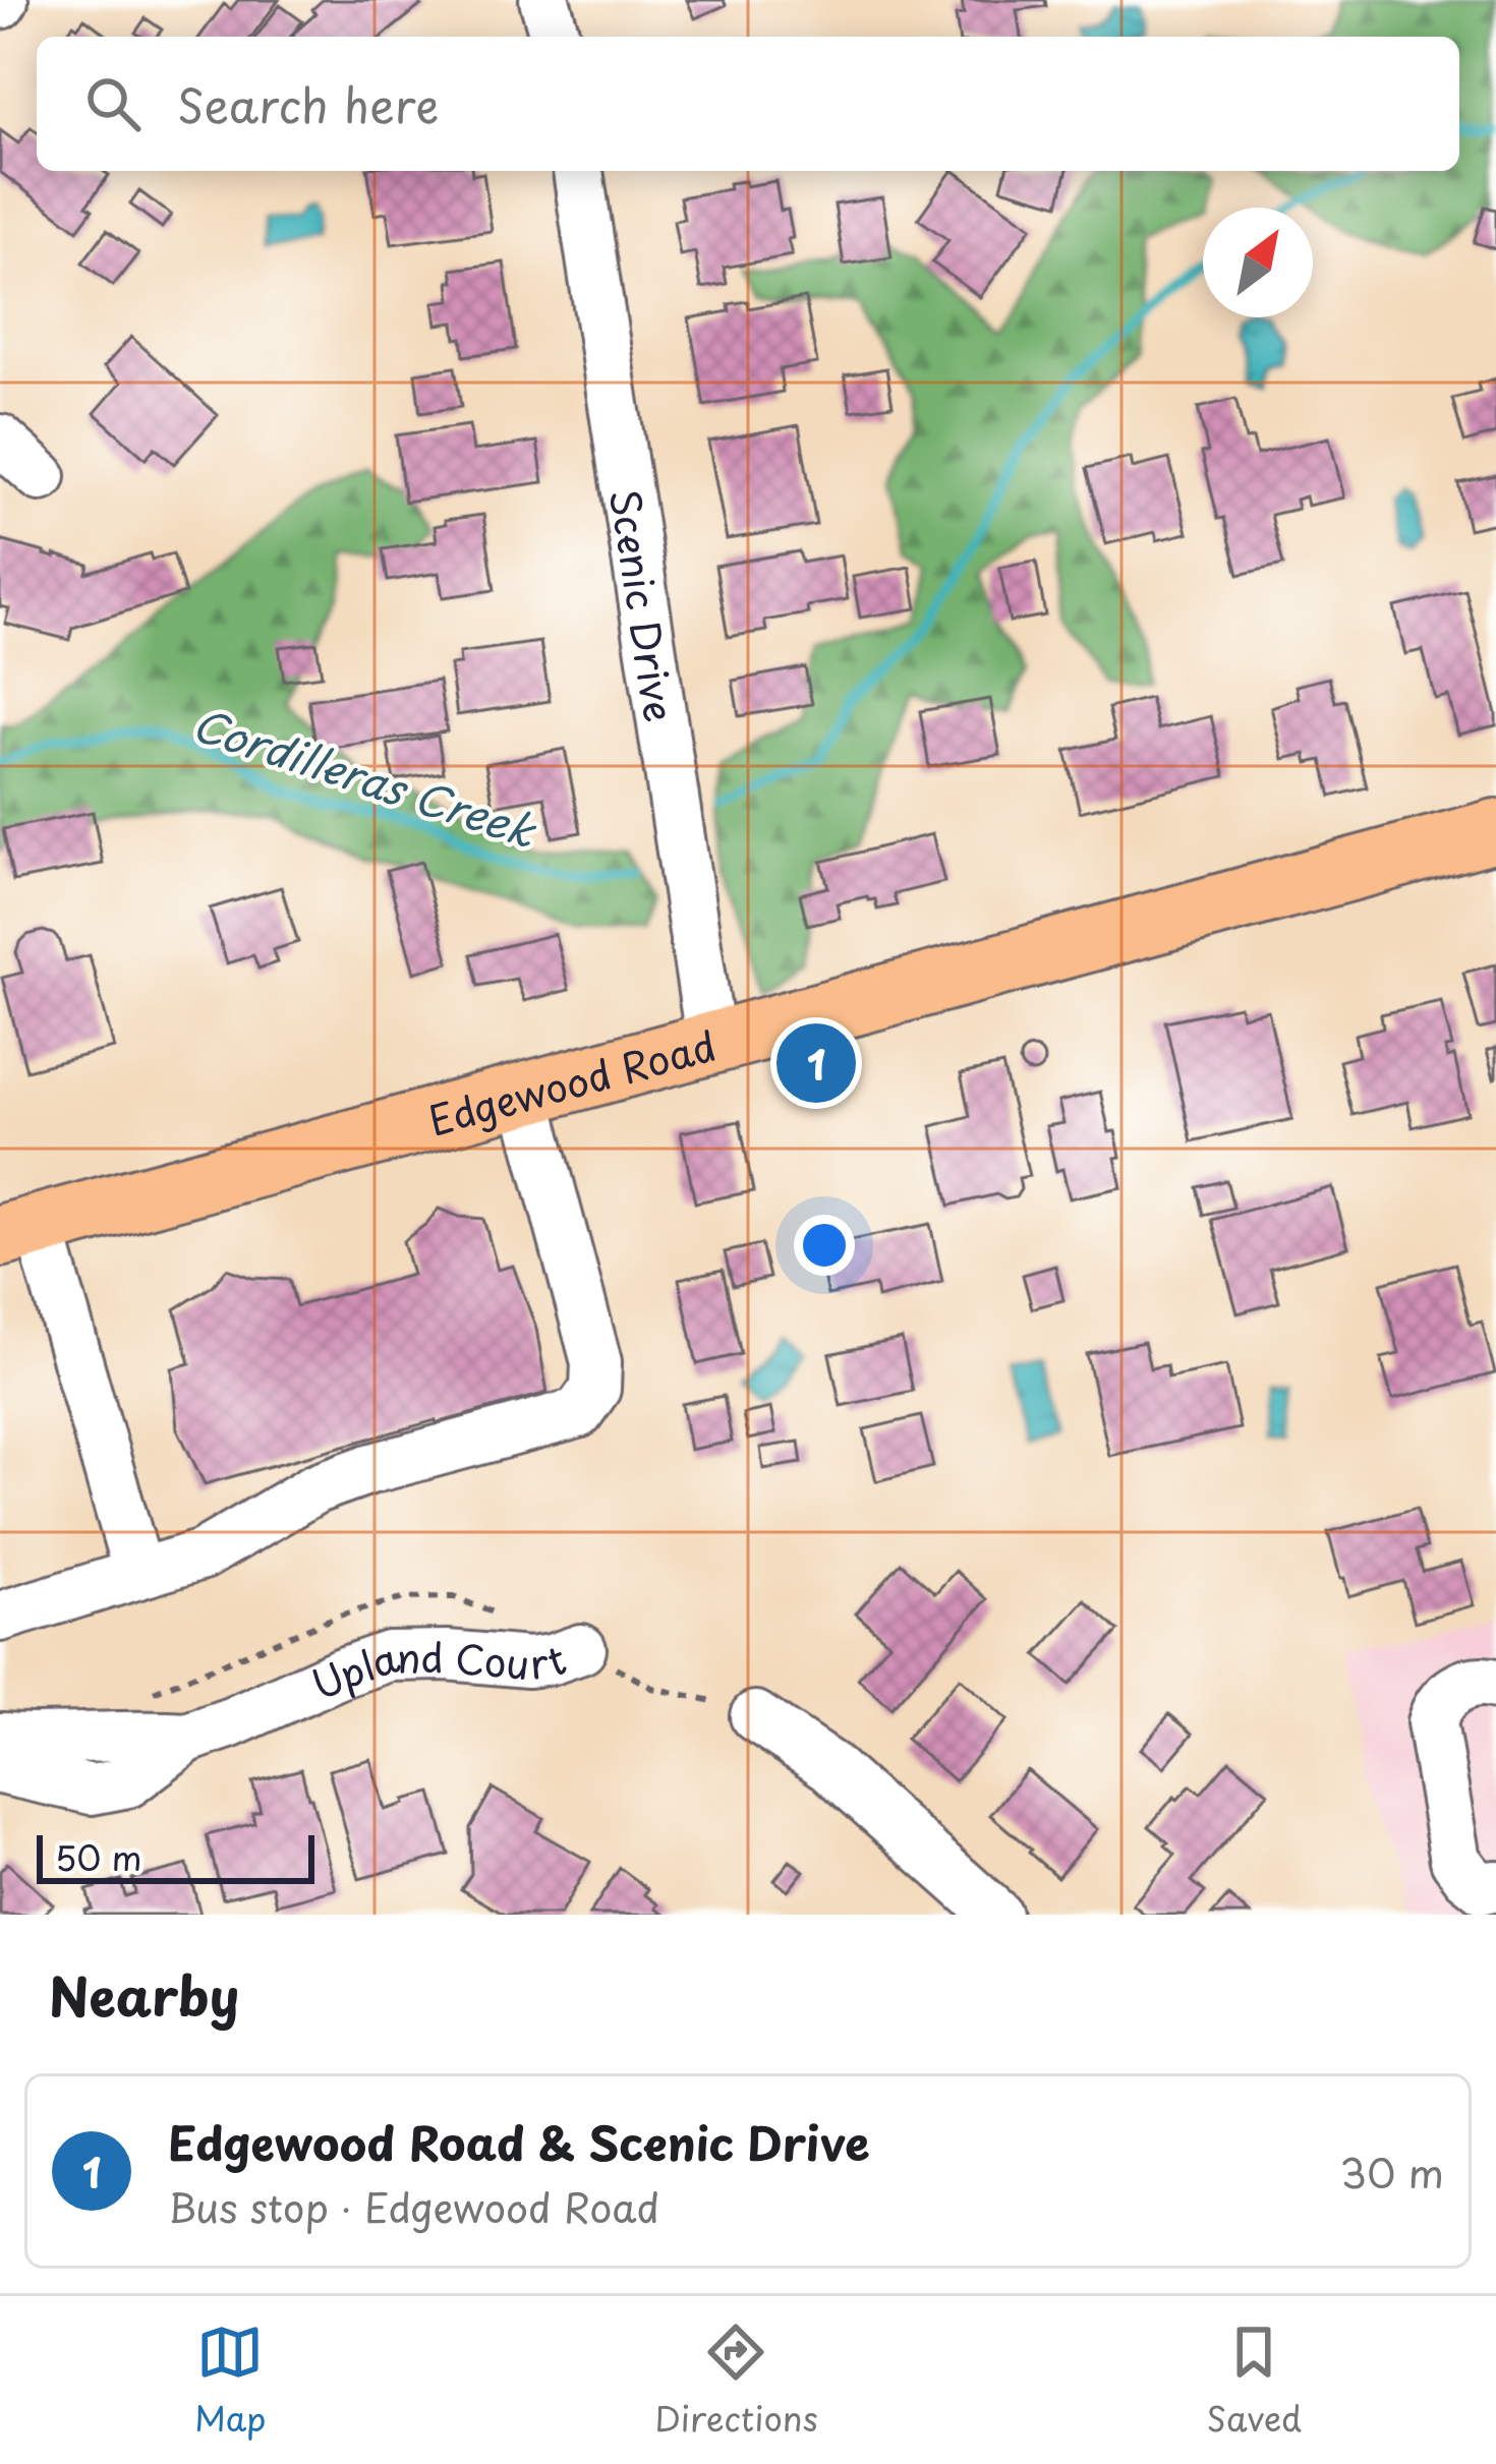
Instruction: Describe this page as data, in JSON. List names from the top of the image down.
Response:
{
  "streets": {
    "main road": ["Edgewood Road"],
    "street": ["Scenic Drive", "Upland Court"]
  },
  "crossings": [
    ["Scenic Drive", "Edgewood Road"]
  ],
  "water": ["Cordilleras Creek"],
  "scale_bar": "50 m",
  "north": "top right",
  "page": {
    "search": "Search here",
    "pins": "1",
    "scale": "50 m",
    "heading": "Nearby",
    "list": [
      {
        "mark": "1",
        "name": "Edgewood Road & Scenic Drive",
        "note": "Bus stop · Edgewood Road",
        "value": "30 m"
      }
    ],
    "nav": ["Map", "Directions", "Saved"]
  }
}
